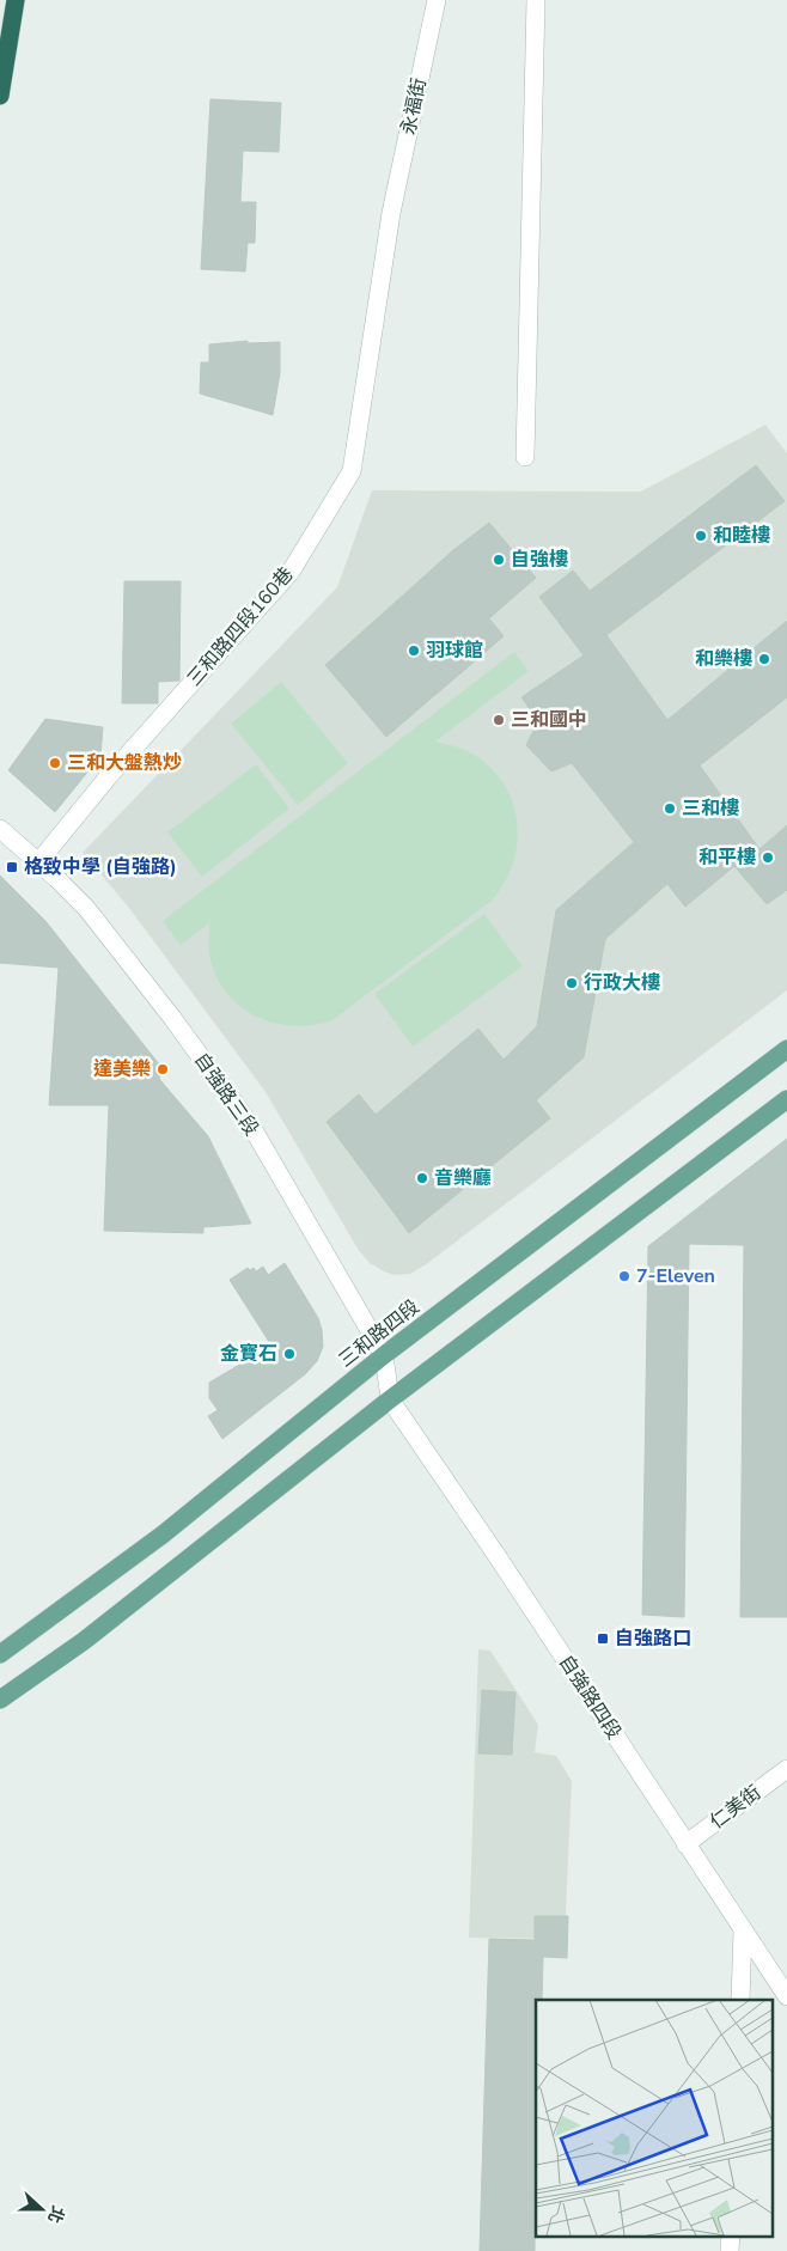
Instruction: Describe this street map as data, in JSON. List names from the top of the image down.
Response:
{
  "streets": {
    "main road": ["三和路四段"],
    "street": [
      "永福街",
      "三和路四段160巷",
      "自強路三段",
      "自強路四段",
      "仁美街"
    ]
  },
  "crossings": [
    ["永福街", "三和路四段160巷"],
    ["三和路四段160巷", "自強路三段"],
    ["自強路三段", "三和路四段"],
    ["自強路三段", "自強路四段"],
    ["自強路四段", "仁美街"]
  ],
  "places": {
    "other": [
      "和睦樓",
      "自強樓",
      "羽球館",
      "和樂樓",
      "三和國中",
      "三和大盤熱炒",
      "三和樓",
      "和平樓",
      "行政大樓",
      "達美樂",
      "音樂廳",
      "7-Eleven",
      "金寶石"
    ],
    "transit": ["格致中學 (自強路)", "自強路口"]
  },
  "north": "right"
}
